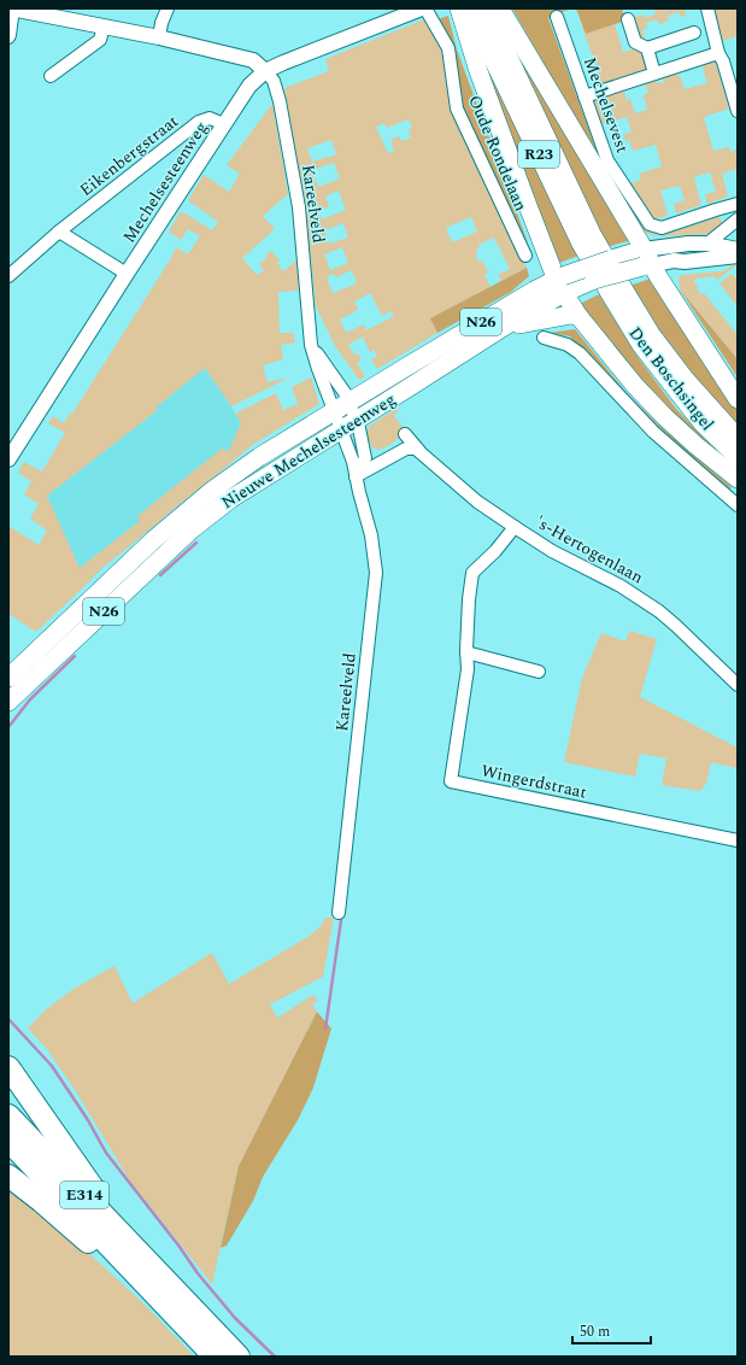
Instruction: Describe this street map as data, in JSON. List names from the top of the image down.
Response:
{
  "streets": {
    "highway": ["E314"],
    "main road": [
      "R23",
      "N26",
      "Den Boschsingel",
      "Nieuwe Mechelsesteenweg"
    ],
    "street": [
      "Mechelsevest",
      "Oude Rondelaan",
      "Eikenbergstraat",
      "Mechelsesteenweg",
      "Kareelveld",
      "'s-Hertogenlaan",
      "Wingerdstraat"
    ]
  },
  "crossings": [
    ["Oude Rondelaan", "Mechelsesteenweg"],
    ["R23", "Den Boschsingel"],
    ["Eikenbergstraat", "Mechelsesteenweg"],
    ["Mechelsesteenweg", "Kareelveld"],
    ["Kareelveld", "Nieuwe Mechelsesteenweg"],
    ["'s-Hertogenlaan", "Wingerdstraat"]
  ],
  "scale_bar": "50 m"
}
